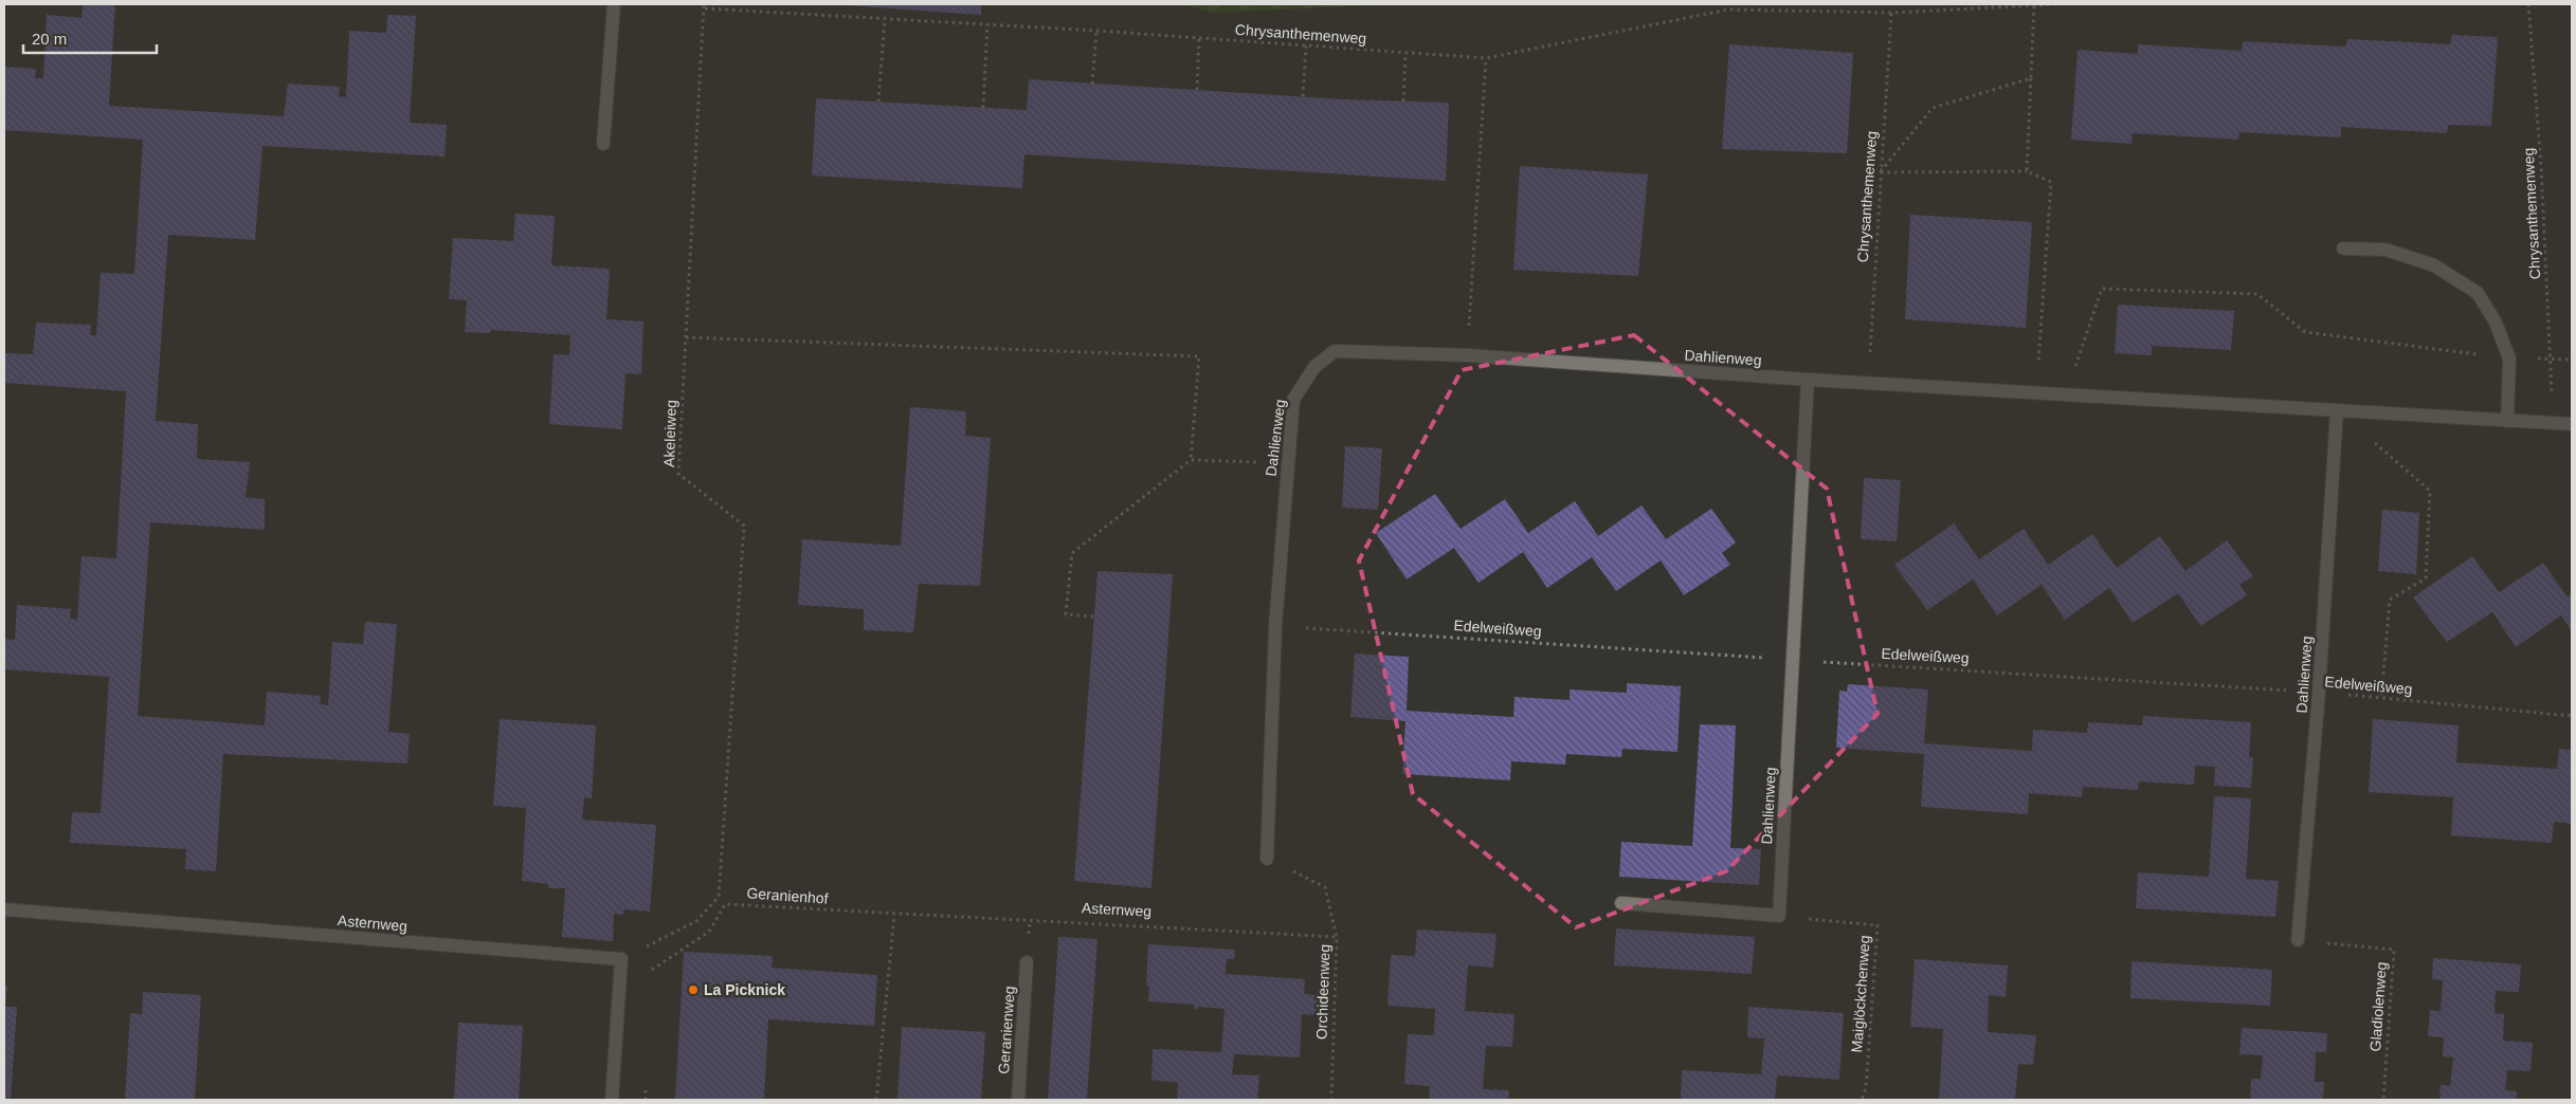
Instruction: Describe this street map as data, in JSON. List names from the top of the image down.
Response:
{
  "streets": {
    "street": ["Dahlienweg", "Asternweg", "Geranienweg"],
    "path": [
      "Chrysanthemenweg",
      "Akeleiweg",
      "Edelweißweg",
      "Geranienhof",
      "Orchideenweg",
      "Maiglöckchenweg",
      "Gladiolenweg"
    ]
  },
  "crossings": [
    ["Chrysanthemenweg", "Dahlienweg"],
    ["Chrysanthemenweg", "Akeleiweg"],
    ["Dahlienweg", "Edelweißweg"],
    ["Dahlienweg", "Orchideenweg"],
    ["Dahlienweg", "Maiglöckchenweg"],
    ["Dahlienweg", "Gladiolenweg"],
    ["Akeleiweg", "Asternweg"],
    ["Geranienhof", "Asternweg"],
    ["Asternweg", "Orchideenweg"]
  ],
  "places": ["La Picknick"],
  "scale_bar": "20 m"
}
